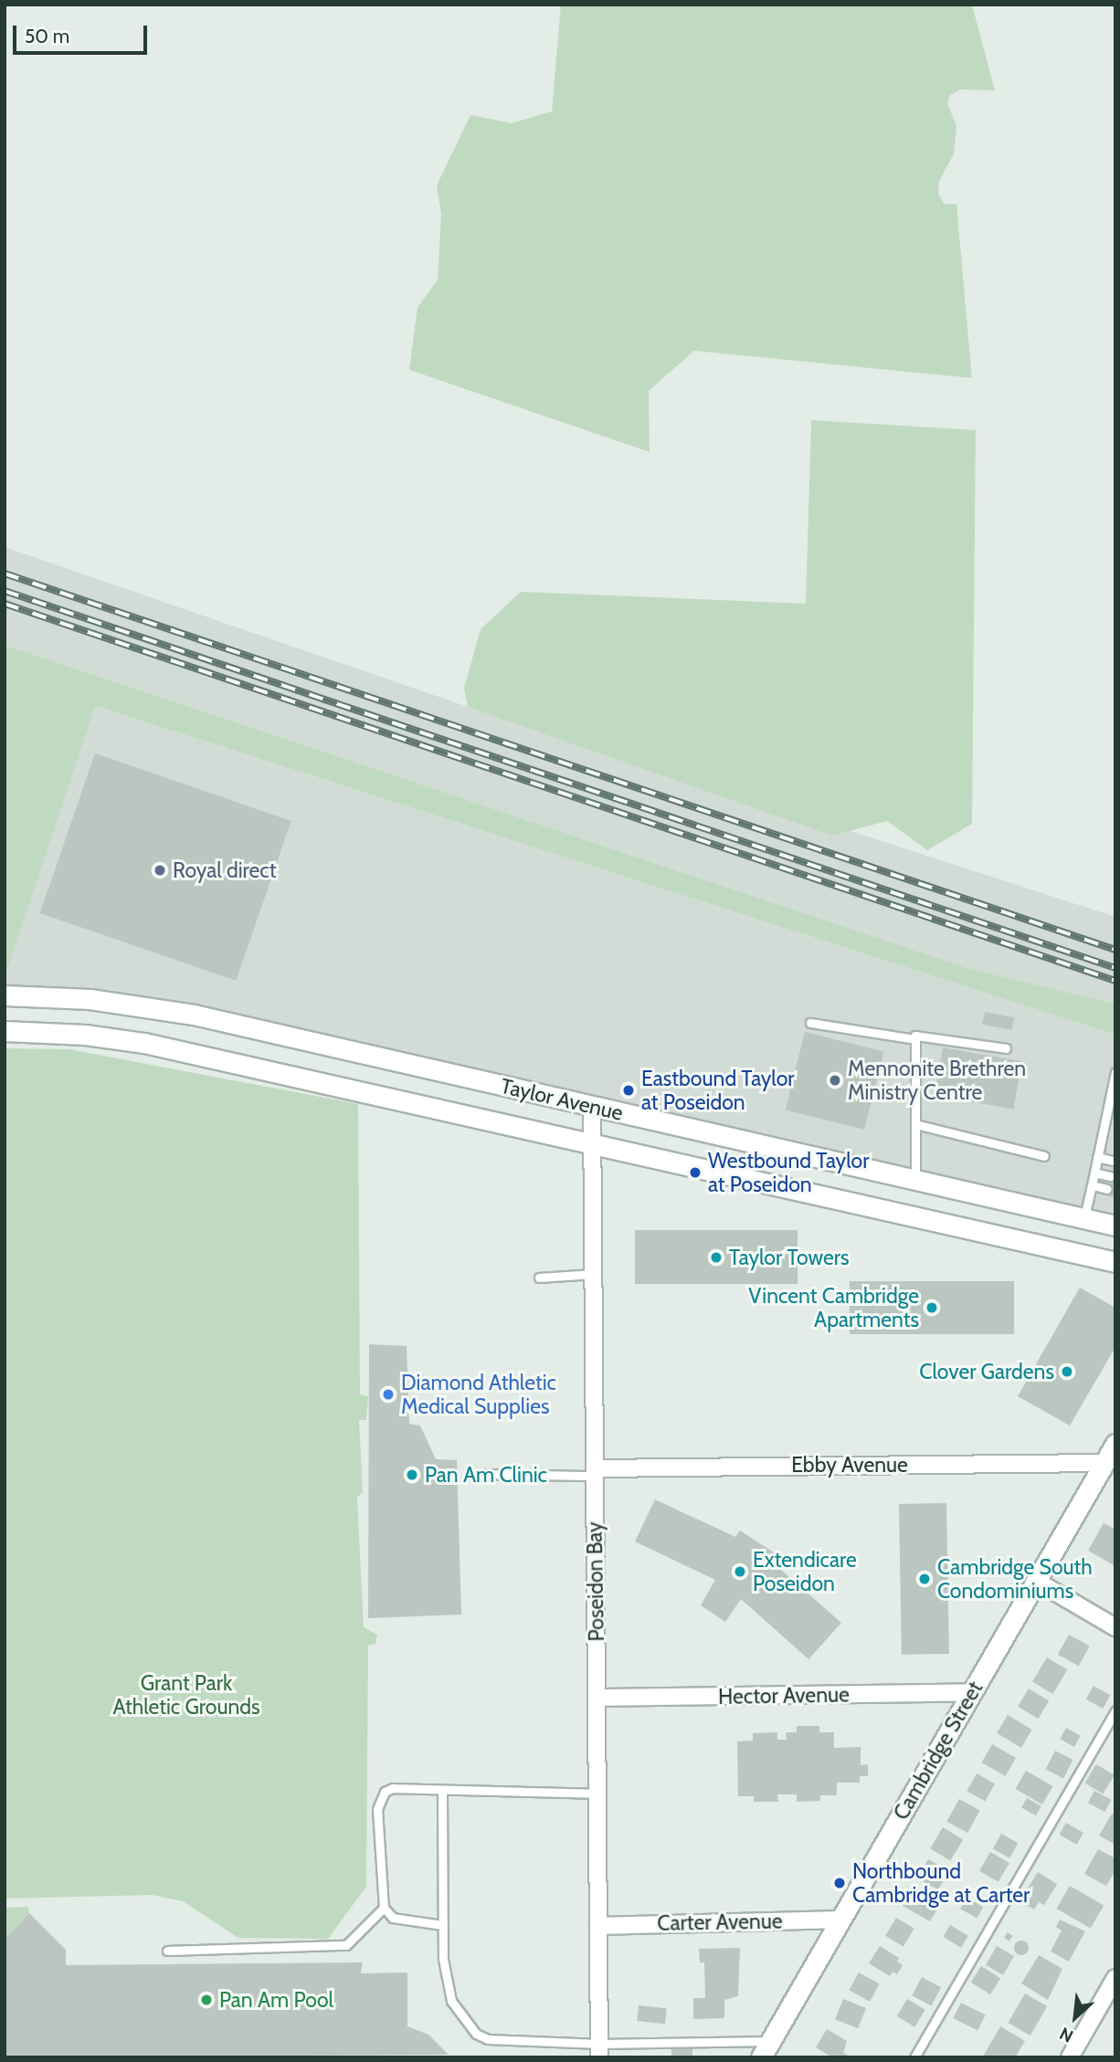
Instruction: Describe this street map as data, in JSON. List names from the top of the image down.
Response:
{
  "streets": {
    "main road": ["Taylor Avenue", "Cambridge Street"],
    "street": [
      "Ebby Avenue",
      "Poseidon Bay",
      "Hector Avenue",
      "Carter Avenue"
    ]
  },
  "crossings": [
    ["Taylor Avenue", "Poseidon Bay"],
    ["Ebby Avenue", "Poseidon Bay"],
    ["Ebby Avenue", "Cambridge Street"],
    ["Poseidon Bay", "Hector Avenue"],
    ["Poseidon Bay", "Carter Avenue"],
    ["Hector Avenue", "Cambridge Street"],
    ["Cambridge Street", "Carter Avenue"]
  ],
  "parks": ["Grant Park Athletic Grounds"],
  "places": [
    "Royal direct",
    "Mennonite Brethren Ministry Centre",
    "Eastbound Taylor at Poseidon",
    "Westbound Taylor at Poseidon",
    "Taylor Towers",
    "Vincent Cambridge Apartments",
    "Clover Gardens",
    "Diamond Athletic Medical Supplies",
    "Pan Am Clinic",
    "Extendicare Poseidon",
    "Cambridge South Condominiums",
    "Northbound Cambridge at Carter",
    "Pan Am Pool"
  ],
  "scale_bar": "50 m",
  "north": "bottom left"
}
